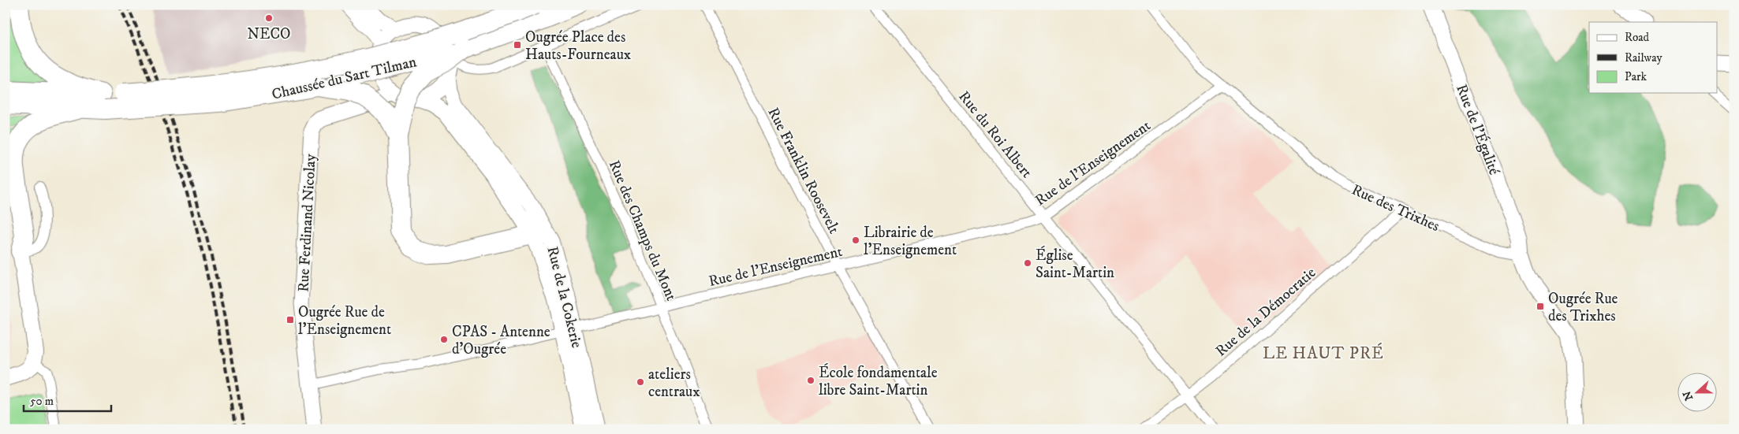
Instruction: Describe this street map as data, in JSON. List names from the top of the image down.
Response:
{
  "streets": {
    "highway": ["Chaussée du Sart Tilman"],
    "main road": ["Rue de l'Égalité", "Rue Ferdinand Nicolay", "Rue de la Cokerie"],
    "street": [
      "Rue du Roi Albert",
      "Rue de l'Enseignement",
      "Rue Franklin Roosevelt",
      "Rue des Trixhes",
      "Rue des Champs du Mont",
      "Rue de la Démocratie"
    ]
  },
  "crossings": [
    ["Chaussée du Sart Tilman", "Rue de la Cokerie"],
    ["Rue de l'Égalité", "Rue des Trixhes"],
    ["Rue du Roi Albert", "Rue de l'Enseignement"],
    ["Rue du Roi Albert", "Rue de la Démocratie"],
    ["Rue de l'Enseignement", "Rue Franklin Roosevelt"],
    ["Rue de l'Enseignement", "Rue des Trixhes"],
    ["Rue de l'Enseignement", "Rue Ferdinand Nicolay"],
    ["Rue de l'Enseignement", "Rue des Champs du Mont"],
    ["Rue de l'Enseignement", "Rue de la Cokerie"],
    ["Rue des Trixhes", "Rue de la Démocratie"],
    ["Rue Ferdinand Nicolay", "Rue de la Cokerie"]
  ],
  "districts": ["LE HAUT PRÉ"],
  "places": {
    "other": [
      "NECO",
      "Librairie de l'Enseignement",
      "Église Saint-Martin",
      "CPAS - Antenne d'Ougrée",
      "École fondamentale libre Saint-Martin",
      "ateliers centraux"
    ],
    "transit": ["Ougrée Place des Hauts-Fourneaux", "Ougrée Rue des Trixhes", "Ougrée Rue de l'Enseignement"]
  },
  "legend": ["Road", "Railway", "Park"],
  "scale_bar": "50 m",
  "north": "left"
}
